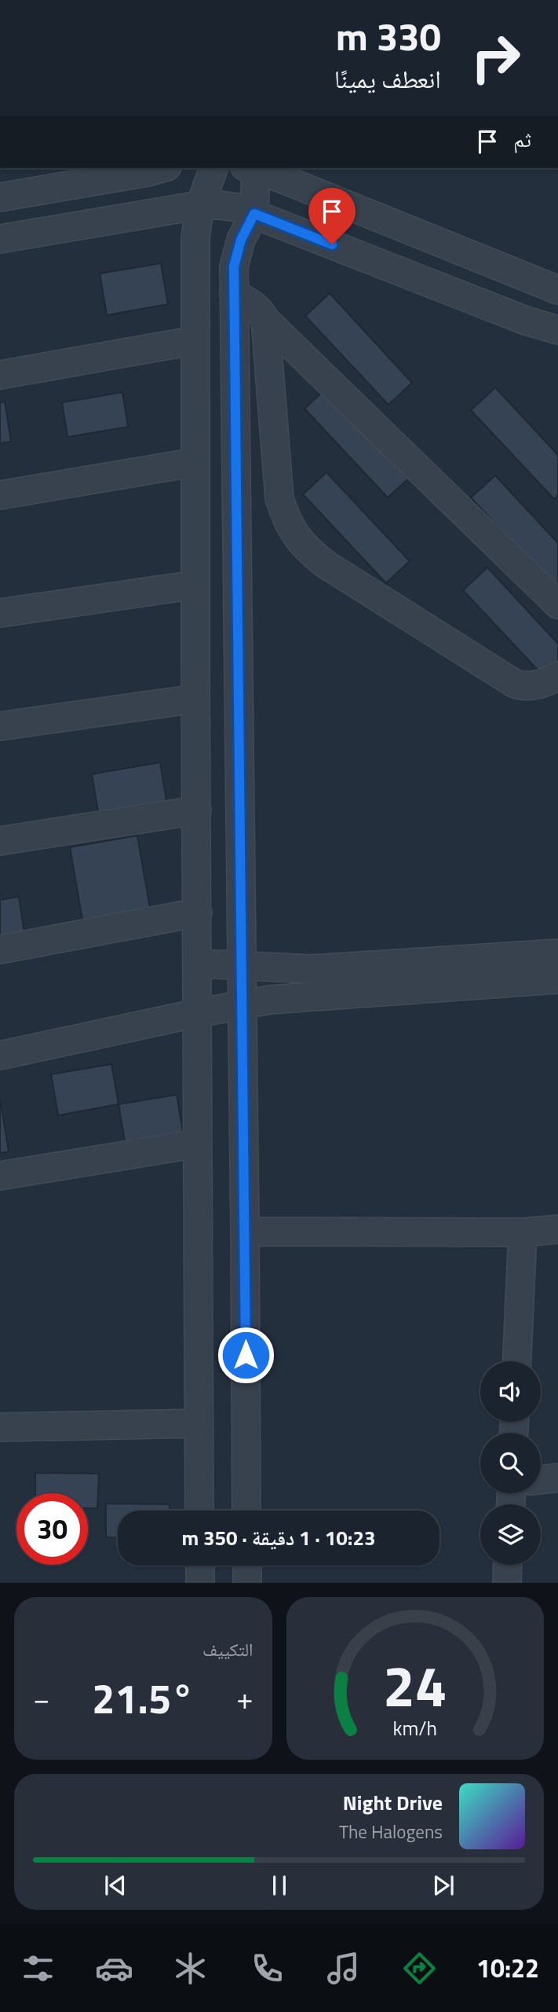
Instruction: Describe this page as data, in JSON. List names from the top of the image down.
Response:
{
  "page": {
    "turn": ["330 m", "انعطف يمينًا"],
    "then": "ثم",
    "limit": "30",
    "trip": "10:23 · 1 دقيقة · 350 m",
    "tile": "التكييف",
    "heat": ["−", "21.5°", "+"],
    "song": ["Night Drive", "The Halogens"],
    "tabs": "10:22",
    "gauge": ["24", "km/h"]
  }
}
